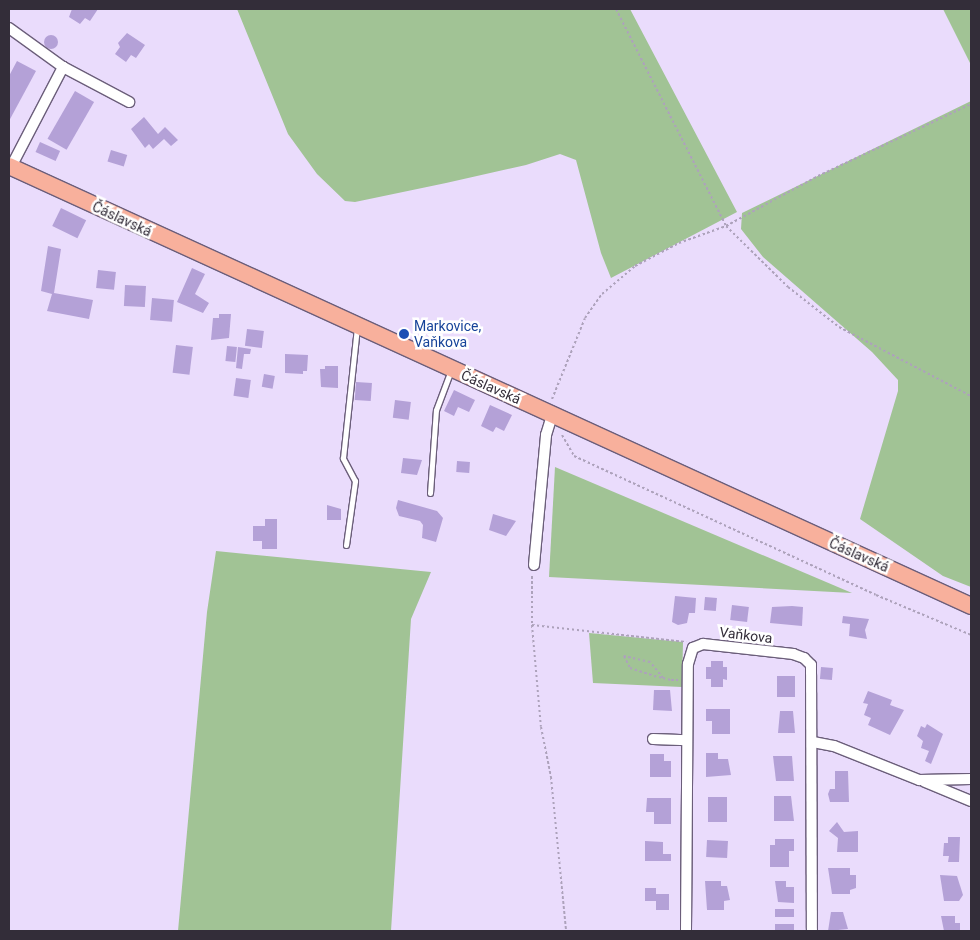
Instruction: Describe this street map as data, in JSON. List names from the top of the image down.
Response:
{
  "streets": {
    "main road": ["Čáslavská"],
    "street": ["Vaňkova"]
  },
  "places": ["Markovice, Vaňkova"]
}
